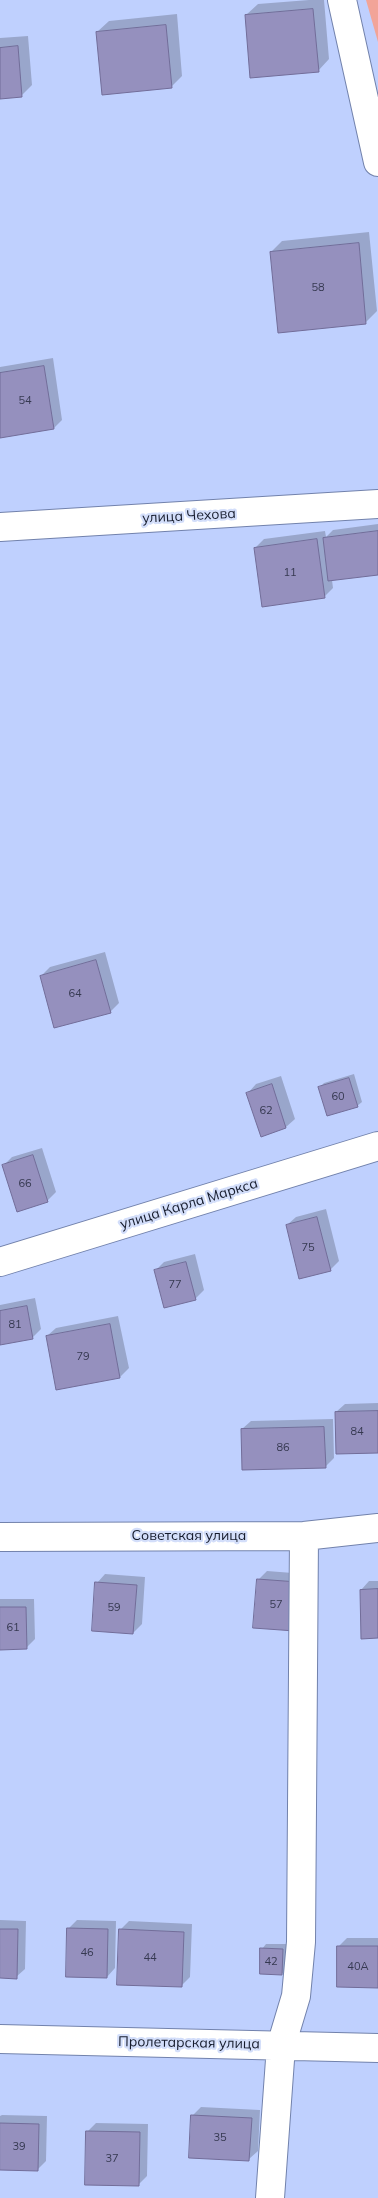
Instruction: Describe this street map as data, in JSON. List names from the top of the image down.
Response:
{
  "streets": {
    "street": [
      "улица Чехова",
      "улица Карла Маркса",
      "Советская улица",
      "Пролетарская улица"
    ]
  },
  "house_numbers": [
    "58",
    "54",
    "11",
    "64",
    "60",
    "62",
    "66",
    "75",
    "77",
    "81",
    "79",
    "84",
    "86",
    "57",
    "59",
    "61",
    "46",
    "44",
    "42",
    "40А",
    "35",
    "39",
    "37"
  ]
}
